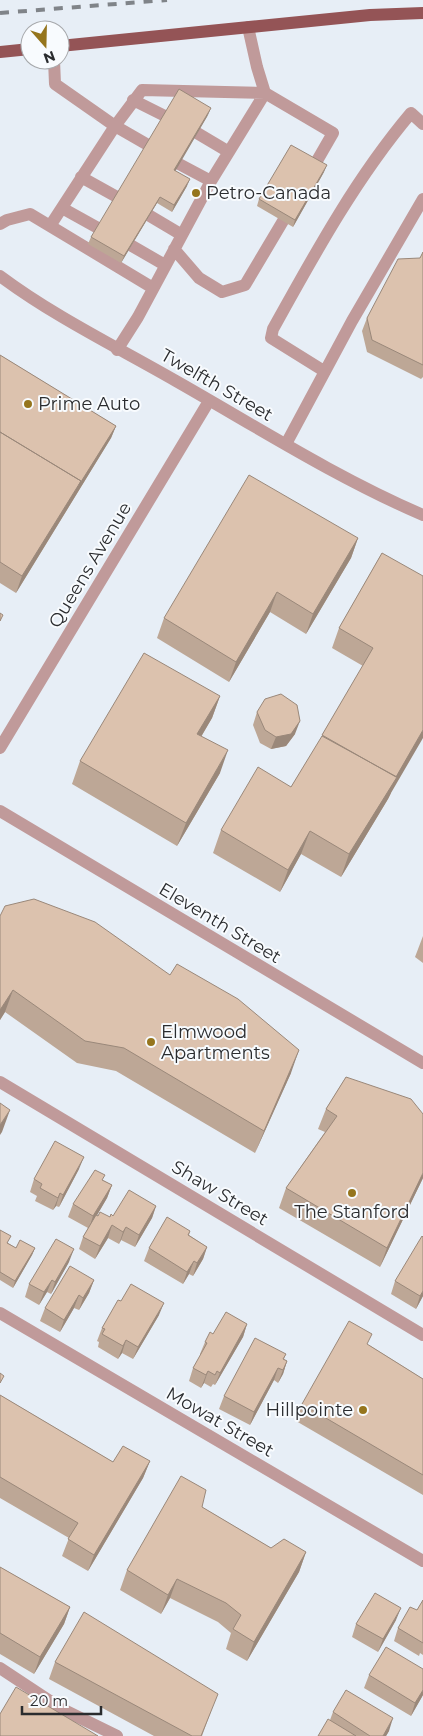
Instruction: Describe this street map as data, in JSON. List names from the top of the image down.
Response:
{
  "streets": {
    "street": [
      "Twelfth Street",
      "Queens Avenue",
      "Eleventh Street",
      "Shaw Street",
      "Mowat Street"
    ]
  },
  "crossings": [
    ["Twelfth Street", "Queens Avenue"]
  ],
  "places": [
    "Petro-Canada",
    "Prime Auto",
    "Elmwood Apartments",
    "The Stanford",
    "Hillpointe"
  ],
  "scale_bar": "20 m",
  "north": "bottom"
}
